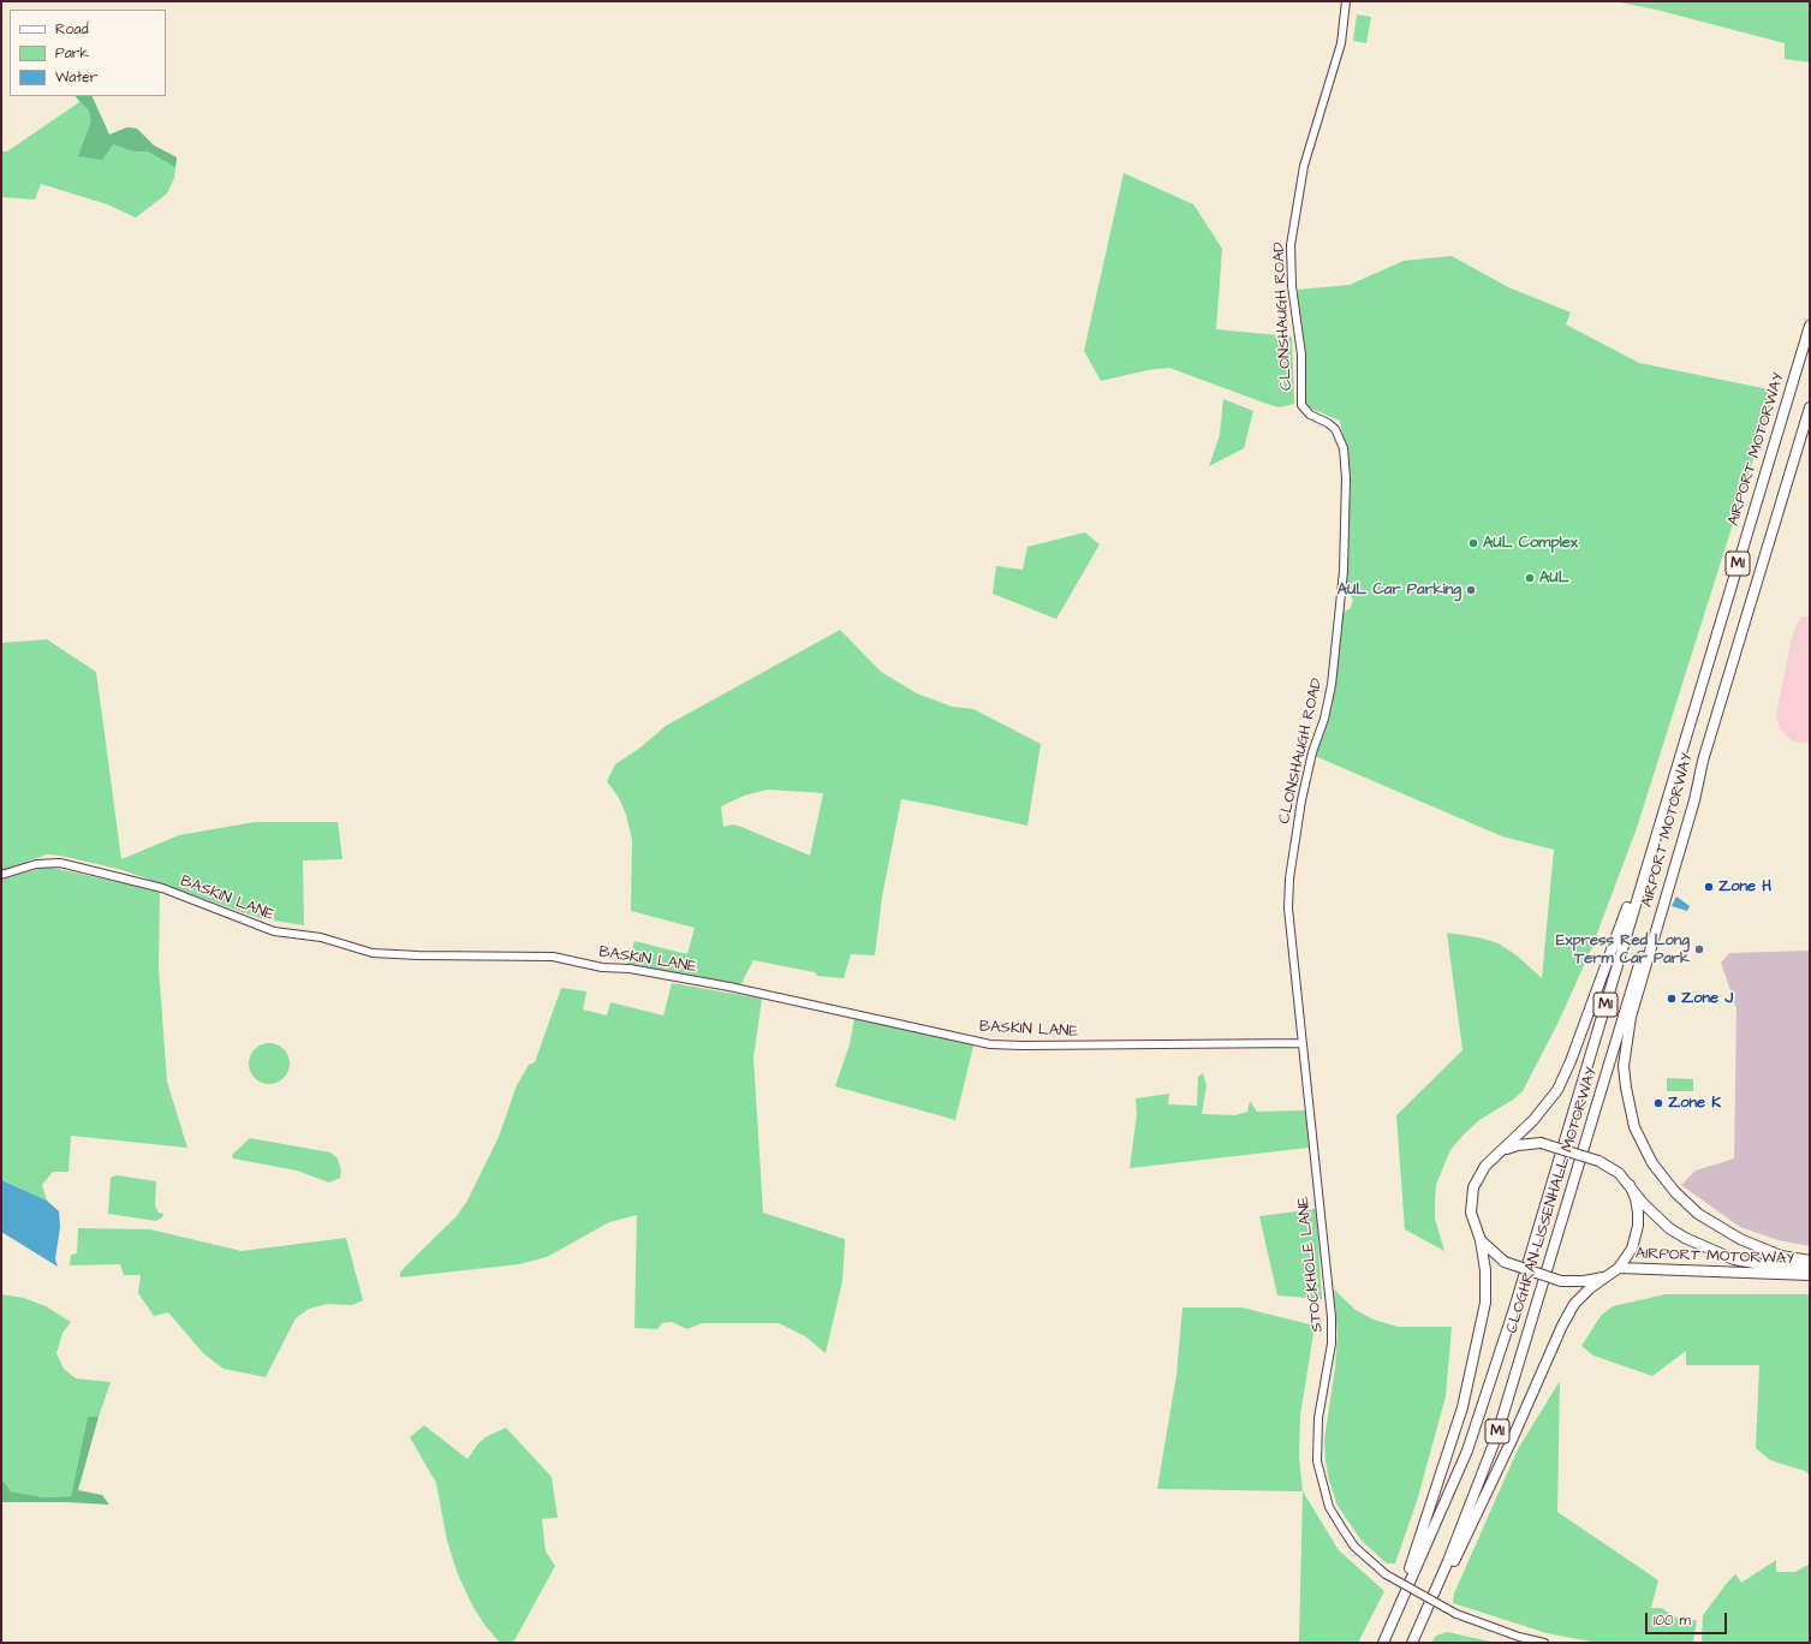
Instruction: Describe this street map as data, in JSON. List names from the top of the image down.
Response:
{
  "streets": {
    "highway": ["AIRPORT MOTORWAY", "M1", "CLOGHRAN LISSENHALL MOTORWAY"],
    "street": ["CLONSHAUGH ROAD", "BASKIN LANE", "STOCKHOLE LANE"]
  },
  "crossings": [
    ["CLONSHAUGH ROAD", "BASKIN LANE"],
    ["CLONSHAUGH ROAD", "STOCKHOLE LANE"],
    ["AIRPORT MOTORWAY", "M1"],
    ["AIRPORT MOTORWAY", "CLOGHRAN LISSENHALL MOTORWAY"],
    ["M1", "CLOGHRAN LISSENHALL MOTORWAY"],
    ["BASKIN LANE", "STOCKHOLE LANE"]
  ],
  "places": [
    "AUL Complex",
    "AUL",
    "AUL Car Parking",
    "Zone H",
    "Express Red Long Term Car Park",
    "Zone J",
    "Zone K"
  ],
  "legend": ["Road", "Park", "Water"],
  "scale_bar": "100 m"
}
